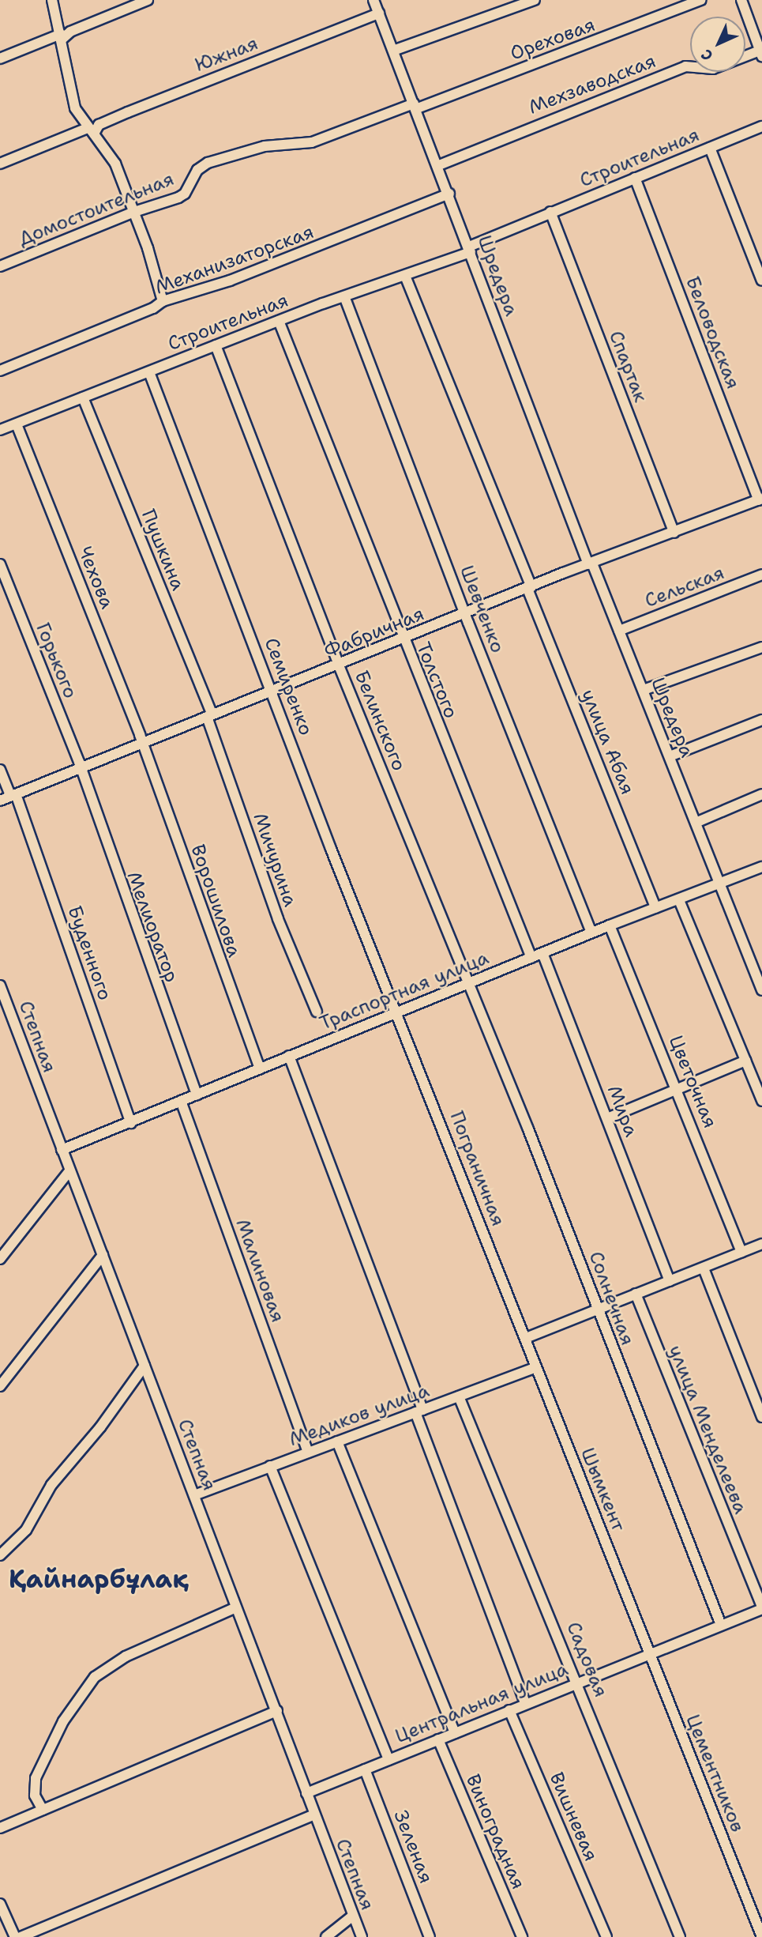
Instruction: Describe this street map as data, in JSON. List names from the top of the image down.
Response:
{
  "streets": {
    "street": [
      "Ореховая",
      "Южная",
      "Мехзаводская",
      "Строительная",
      "Домостоительная",
      "Механизаторская",
      "Шредера",
      "Беловодская",
      "Спартак",
      "Пушкина",
      "Чехова",
      "Сельская",
      "Шевченко",
      "Фабричная",
      "Горького",
      "Толстого",
      "Семиренко",
      "Белинского",
      "улица Абая",
      "Мичурина",
      "Ворошилова",
      "Мелиоратор",
      "Буденного",
      "Траспортная улица",
      "Степная",
      "Цветочная",
      "Мира",
      "Пограничная",
      "Малиновая",
      "Солнечная",
      "Медиков улица",
      "улица Менделеева",
      "Шымкент",
      "Садовая",
      "Центральная улица",
      "Цементников",
      "Вишневая",
      "Виноградная",
      "Зеленая"
    ]
  },
  "crossings": [
    ["Ореховая", "Домостоительная"],
    ["Ореховая", "Шредера"],
    ["Южная", "Шредера"],
    ["Мехзаводская", "Шредера"],
    ["Строительная", "Шредера"],
    ["Строительная", "Беловодская"],
    ["Строительная", "Спартак"],
    ["Строительная", "Пушкина"],
    ["Строительная", "Чехова"],
    ["Строительная", "Шевченко"],
    ["Строительная", "Толстого"],
    ["Строительная", "Семиренко"],
    ["Строительная", "Белинского"],
    ["Строительная", "улица Абая"],
    ["Домостоительная", "Шредера"],
    ["Механизаторская", "Шредера"],
    ["Шредера", "Сельская"],
    ["Шредера", "Фабричная"],
    ["Шредера", "Траспортная улица"],
    ["Беловодская", "Фабричная"],
    ["Спартак", "Фабричная"],
    ["Пушкина", "Фабричная"],
    ["Пушкина", "Мичурина"],
    ["Чехова", "Фабричная"],
    ["Чехова", "Ворошилова"],
    ["Шевченко", "Фабричная"],
    ["Шевченко", "Траспортная улица"],
    ["Фабричная", "Горького"],
    ["Фабричная", "Толстого"],
    ["Фабричная", "Семиренко"],
    ["Фабричная", "Белинского"],
    ["Фабричная", "улица Абая"],
    ["Фабричная", "Мичурина"],
    ["Фабричная", "Ворошилова"],
    ["Фабричная", "Мелиоратор"],
    ["Фабричная", "Буденного"],
    ["Горького", "Мелиоратор"],
    ["Толстого", "Траспортная улица"],
    ["Семиренко", "Траспортная улица"],
    ["Семиренко", "Пограничная"],
    ["Белинского", "Траспортная улица"],
    ["Белинского", "Солнечная"],
    ["улица Абая", "Траспортная улица"],
    ["Ворошилова", "Траспортная улица"],
    ["Мелиоратор", "Траспортная улица"],
    ["Буденного", "Траспортная улица"],
    ["Траспортная улица", "Степная"],
    ["Траспортная улица", "Цветочная"],
    ["Траспортная улица", "Мира"],
    ["Траспортная улица", "Пограничная"],
    ["Траспортная улица", "Малиновая"],
    ["Траспортная улица", "Солнечная"],
    ["Степная", "Медиков улица"],
    ["Степная", "Центральная улица"],
    ["Пограничная", "Шымкент"],
    ["Малиновая", "Медиков улица"],
    ["Солнечная", "Центральная улица"],
    ["Медиков улица", "Шымкент"],
    ["Медиков улица", "Садовая"],
    ["улица Менделеева", "Центральная улица"],
    ["Шымкент", "Центральная улица"],
    ["Шымкент", "Цементников"],
    ["Садовая", "Центральная улица"],
    ["Центральная улица", "Цементников"],
    ["Центральная улица", "Вишневая"],
    ["Центральная улица", "Виноградная"],
    ["Центральная улица", "Зеленая"]
  ],
  "districts": ["Қайнарбұлақ"],
  "north": "bottom left"
}
